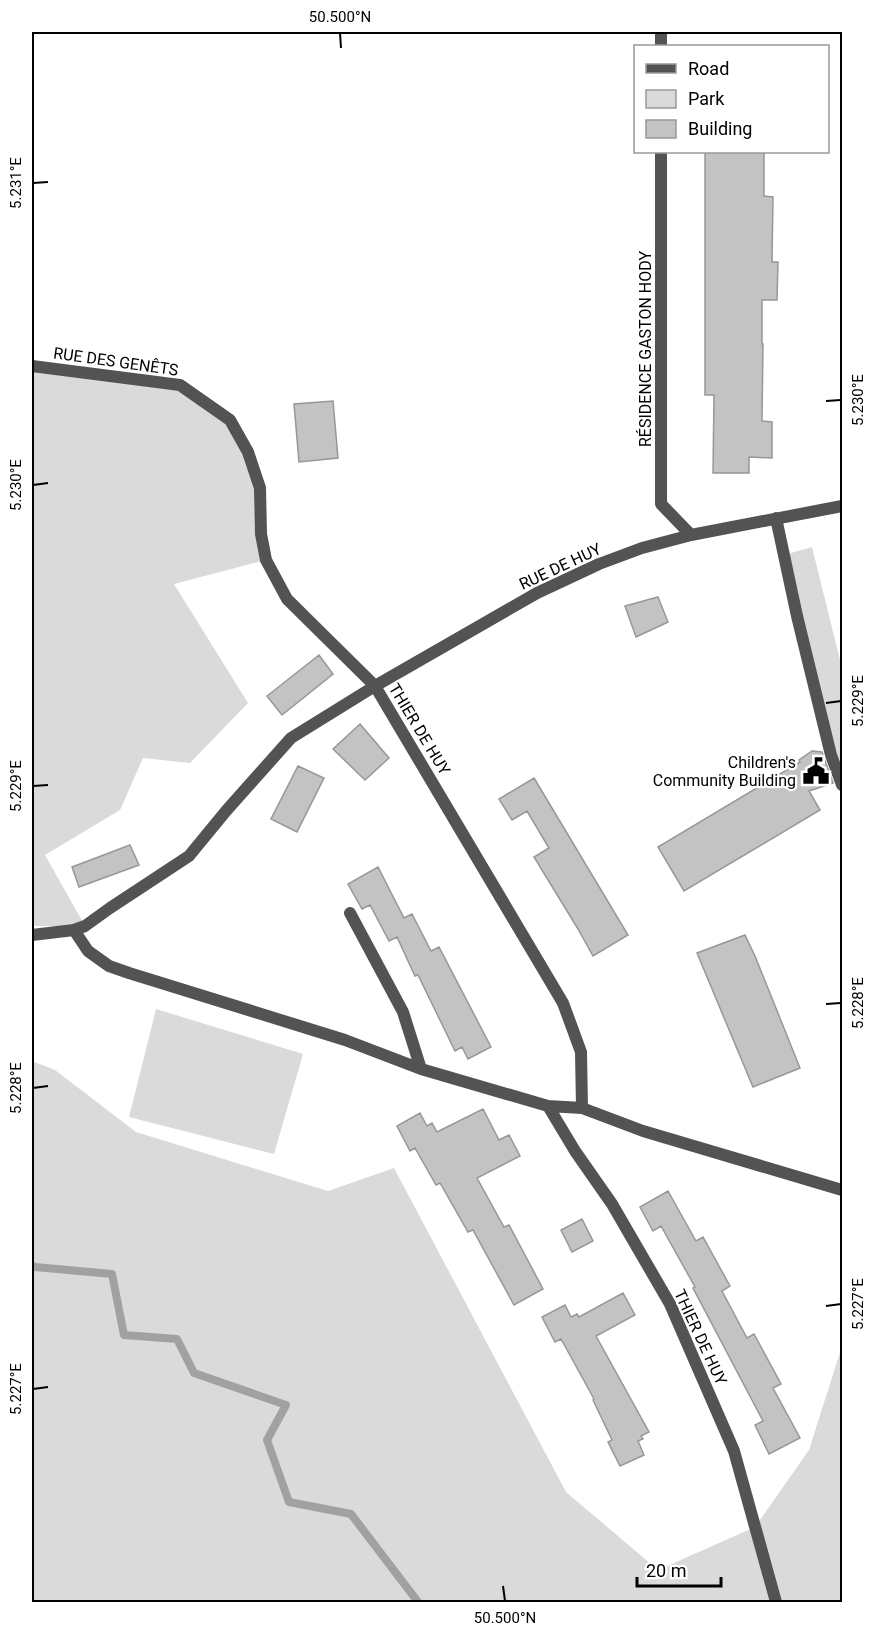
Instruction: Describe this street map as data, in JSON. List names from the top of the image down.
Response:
{
  "streets": {
    "street": [
      "RÉSIDENCE GASTON HODY",
      "RUE DES GENÊTS",
      "RUE DE HUY",
      "THIER DE HUY"
    ]
  },
  "crossings": [
    ["RÉSIDENCE GASTON HODY", "RUE DE HUY"],
    ["RUE DES GENÊTS", "RUE DE HUY"],
    ["RUE DES GENÊTS", "THIER DE HUY"],
    ["RUE DE HUY", "THIER DE HUY"]
  ],
  "places": {
    "public building": ["Children's Community Building"]
  },
  "legend": ["Road", "Park", "Building"],
  "scale_bar": "20 m",
  "coordinates": [
    "50.500°N",
    "5.231°E",
    "5.230°E",
    "5.229°E",
    "5.228°E",
    "5.227°E"
  ]
}
